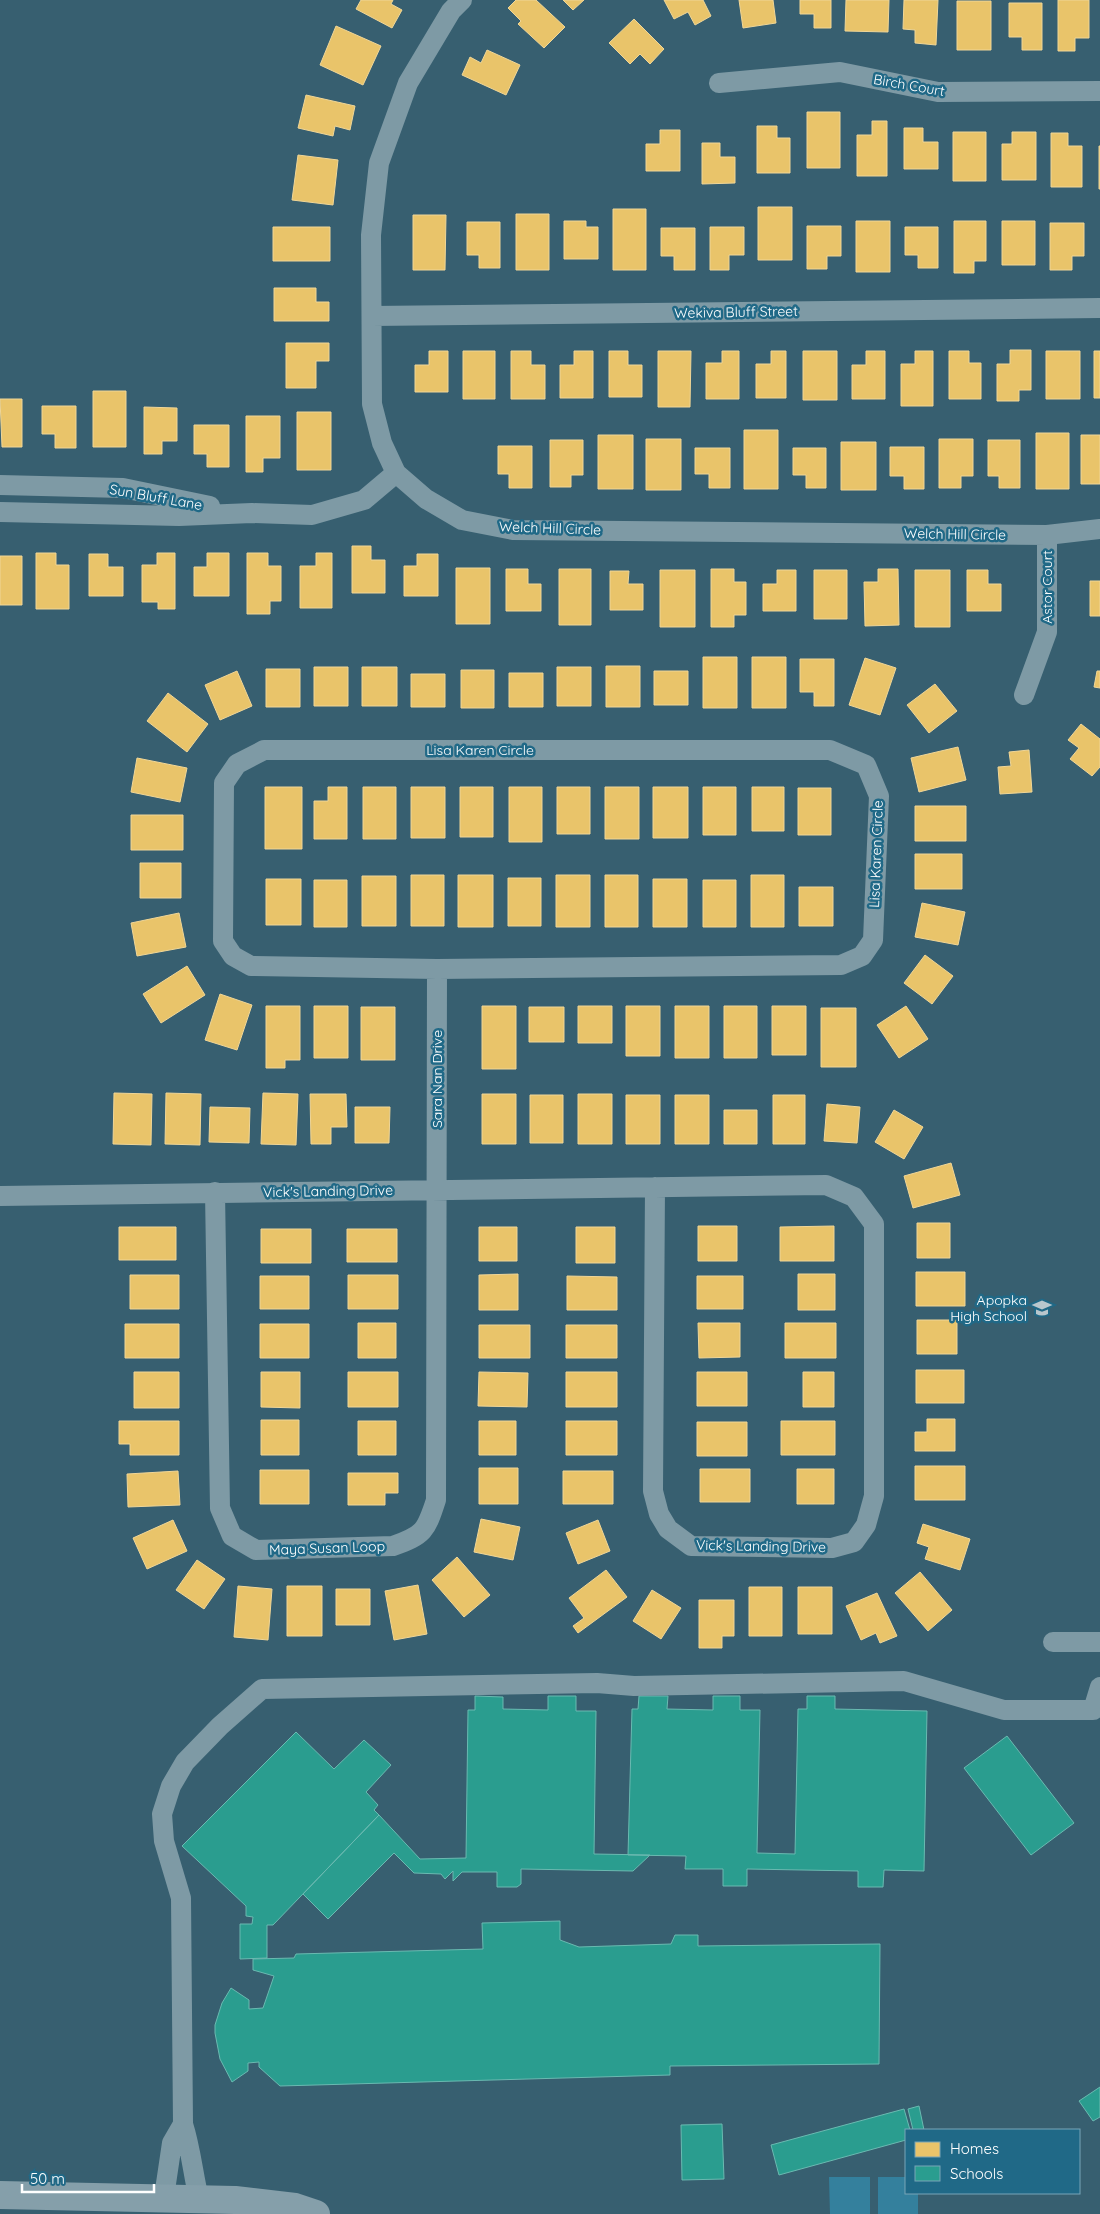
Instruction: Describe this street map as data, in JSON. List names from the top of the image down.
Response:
{
  "streets": {
    "street": [
      "Birch Court",
      "Wekiva Bluff Street",
      "Sun Bluff Lane",
      "Welch Hill Circle",
      "Astor Court",
      "Lisa Karen Circle",
      "Sara Nan Drive",
      "Vick's Landing Drive",
      "Maya Susan Loop"
    ]
  },
  "crossings": [
    ["Wekiva Bluff Street", "Welch Hill Circle"],
    ["Sun Bluff Lane", "Welch Hill Circle"],
    ["Welch Hill Circle", "Astor Court"],
    ["Lisa Karen Circle", "Sara Nan Drive"],
    ["Sara Nan Drive", "Vick's Landing Drive"],
    ["Sara Nan Drive", "Maya Susan Loop"],
    ["Vick's Landing Drive", "Maya Susan Loop"]
  ],
  "places": {
    "school or university": ["Apopka High School"]
  },
  "legend": ["Homes", "Schools"],
  "scale_bar": "50 m"
}
